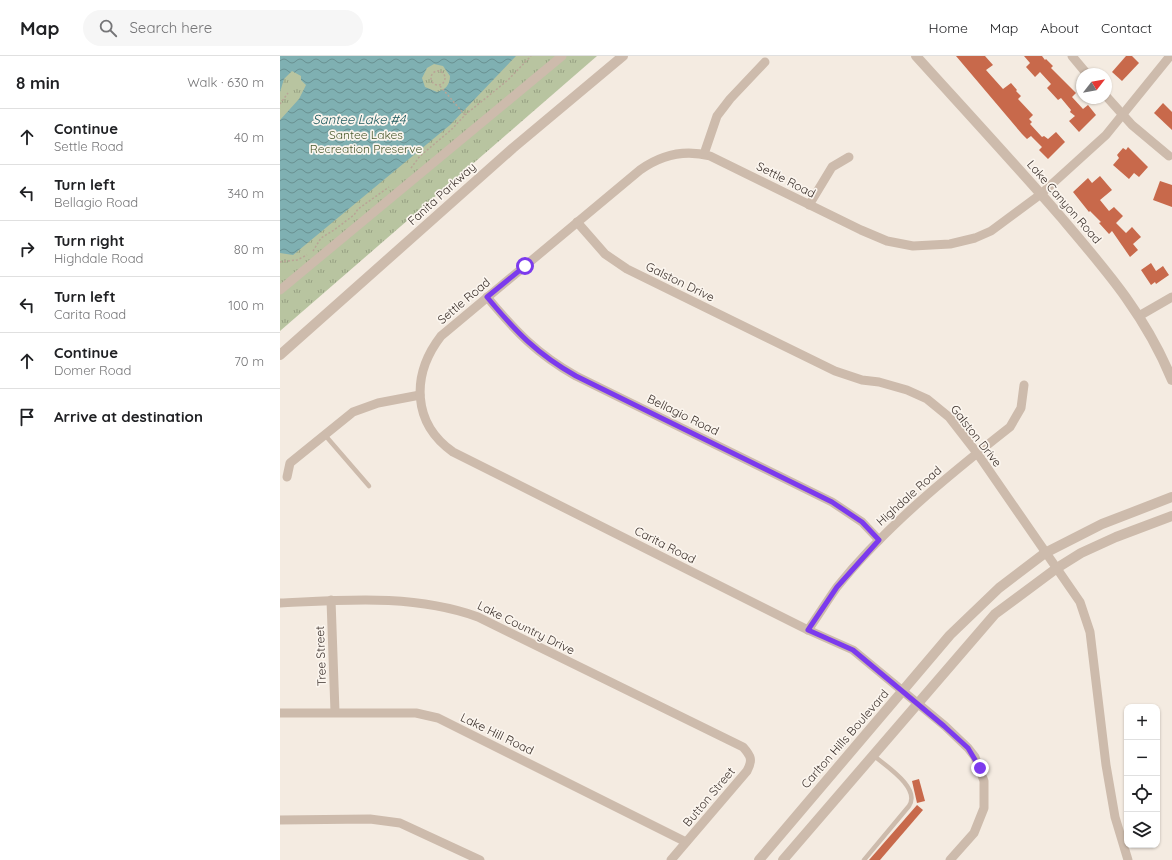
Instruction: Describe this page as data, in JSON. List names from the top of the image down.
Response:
{
  "streets": {
    "street": [
      "Settle Road",
      "Fanita Parkway",
      "Lake Canyon Road",
      "Galston Drive",
      "Bellagio Road",
      "Highdale Road",
      "Carita Road",
      "Lake Country Drive",
      "Tree Street",
      "Lake Hill Road",
      "Carlton Hills Boulevard",
      "Button Street"
    ]
  },
  "crossings": [
    ["Settle Road", "Lake Canyon Road"],
    ["Settle Road", "Galston Drive"],
    ["Settle Road", "Bellagio Road"],
    ["Settle Road", "Carita Road"],
    ["Galston Drive", "Highdale Road"],
    ["Galston Drive", "Carlton Hills Boulevard"],
    ["Bellagio Road", "Highdale Road"],
    ["Highdale Road", "Carita Road"],
    ["Carita Road", "Carlton Hills Boulevard"],
    ["Lake Country Drive", "Tree Street"],
    ["Lake Country Drive", "Button Street"],
    ["Tree Street", "Lake Hill Road"],
    ["Lake Hill Road", "Button Street"]
  ],
  "water": ["Santee Lake #4"],
  "parks": ["Santee Lakes Recreation Preserve"],
  "north": "top right",
  "page": {
    "header": "Map",
    "search": "Search here",
    "nav": [
      "Home",
      "Map",
      "About",
      "Contact"
    ],
    "heading": ["8 min", "Walk · 630 m"],
    "list": [
      ["Continue", "Settle Road", "40 m"],
      ["Turn left", "Bellagio Road", "340 m"],
      ["Turn right", "Highdale Road", "80 m"],
      ["Turn left", "Carita Road", "100 m"],
      ["Continue", "Domer Road", "70 m"],
      "Arrive at destination"
    ],
    "map_buttons": ["+", "−"]
  }
}
